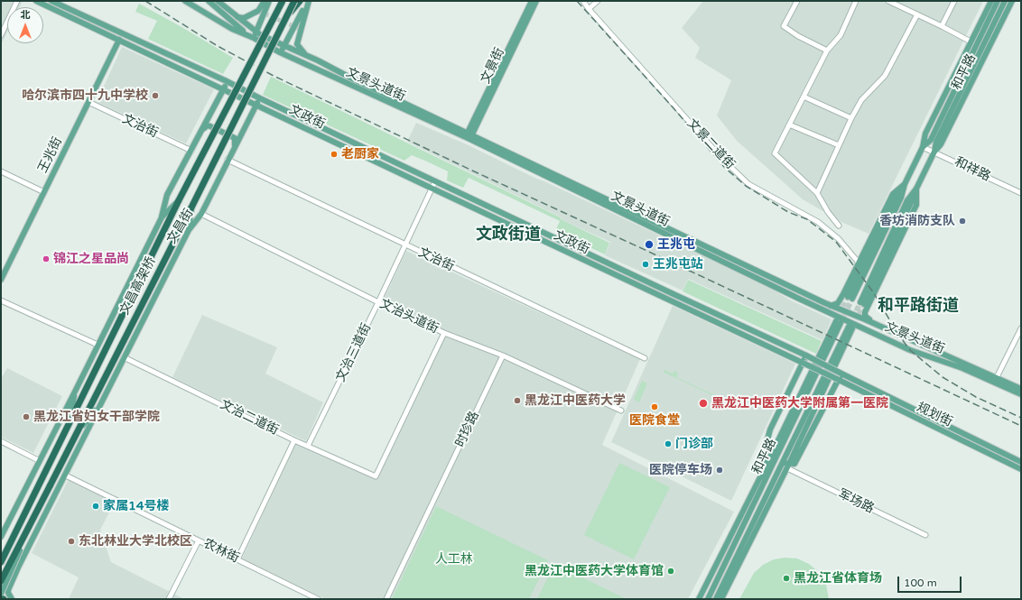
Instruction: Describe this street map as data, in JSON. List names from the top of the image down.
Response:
{
  "streets": {
    "highway": ["文昌高架桥"],
    "main road": [
      "文景街",
      "和平路",
      "文景头道街",
      "文政街",
      "王兆街",
      "文昌街",
      "规划街"
    ],
    "street": [
      "文治街",
      "文景二道街",
      "和祥路",
      "文治头道街",
      "文治三道街",
      "文治二道街",
      "时珍路",
      "军场路",
      "农林街"
    ]
  },
  "crossings": [
    ["文景街", "文景头道街"],
    ["和平路", "和祥路"],
    ["和平路", "军场路"],
    ["文政街", "文昌街"],
    ["文政街", "文治三道街"],
    ["文政街", "规划街"],
    ["文治街", "王兆街"],
    ["文治街", "文昌街"],
    ["文治街", "文治三道街"],
    ["文昌街", "文治头道街"],
    ["文昌街", "文治二道街"],
    ["文昌街", "农林街"],
    ["文治头道街", "文治三道街"],
    ["文治头道街", "文治二道街"],
    ["文治头道街", "时珍路"],
    ["文治三道街", "文治二道街"]
  ],
  "districts": ["文政街道", "和平路街道"],
  "parks": ["人工林"],
  "places": [
    "哈尔滨市四十九中学校",
    "老厨家",
    "香坊消防支队",
    "王兆屯",
    "锦江之星品尚",
    "王兆屯站",
    "黑龙江中医药大学",
    "黑龙江中医药大学附属第一医院",
    "医院食堂",
    "黑龙江省妇女干部学院",
    "门诊部",
    "医院停车场",
    "家属14号楼",
    "东北林业大学北校区",
    "黑龙江中医药大学体育馆",
    "黑龙江省体育场"
  ],
  "scale_bar": "100 m",
  "north": "top"
}
